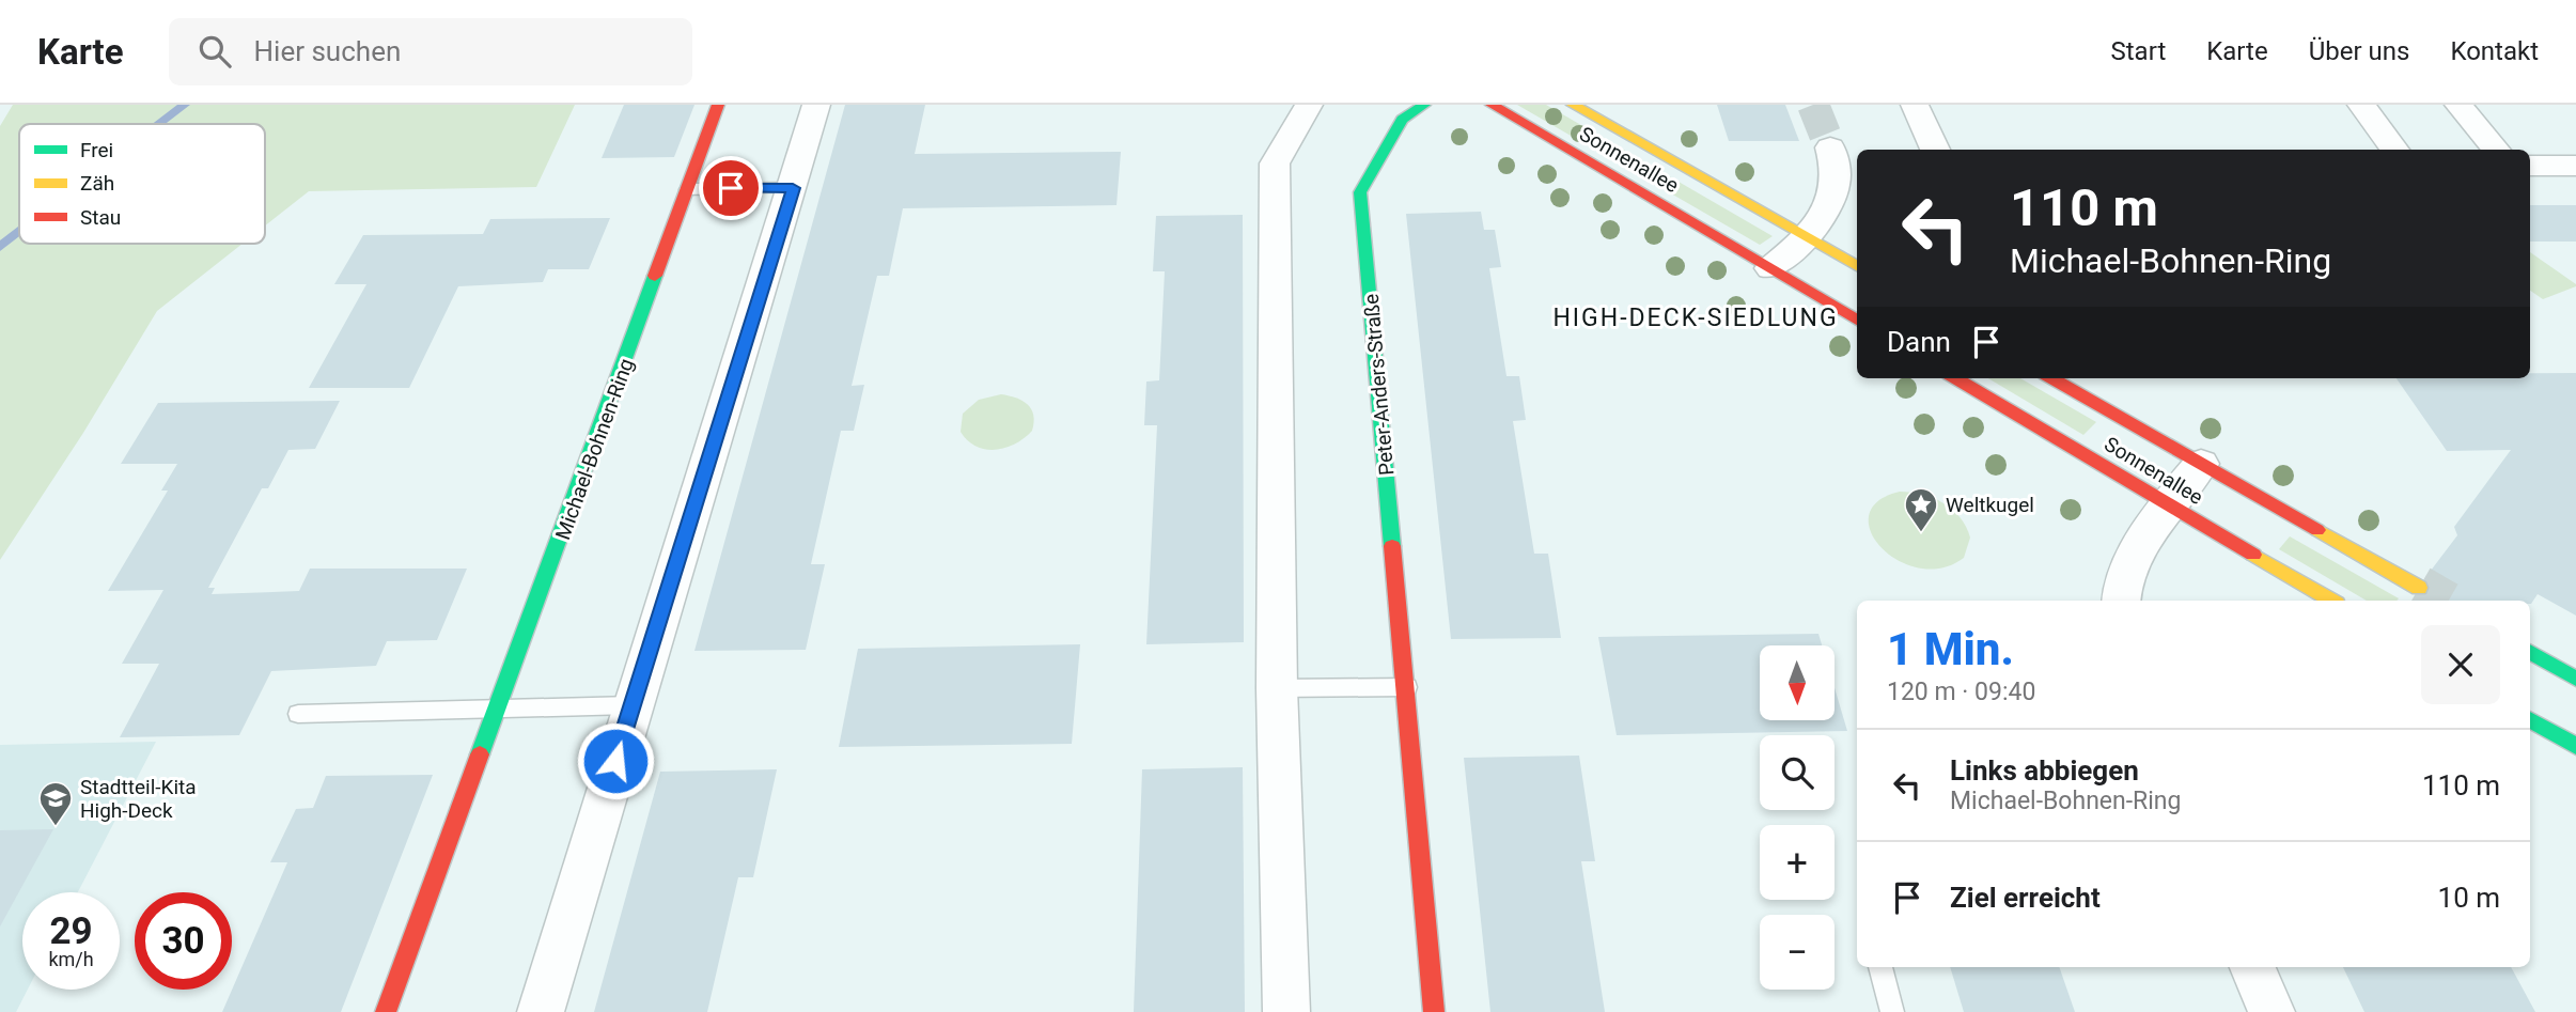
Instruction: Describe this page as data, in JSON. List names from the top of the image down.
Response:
{
  "streets": {
    "street": ["Sonnenallee", "Peter-Anders-Straße", "Michael-Bohnen-Ring"]
  },
  "districts": ["HIGH-DECK-SIEDLUNG"],
  "places": {
    "place": ["Weltkugel"],
    "school or university": ["Stadtteil-Kita High-Deck"]
  },
  "legend": ["Frei", "Zäh", "Stau"],
  "north": "bottom",
  "page": {
    "header": "Karte",
    "search": "Hier suchen",
    "nav": [
      "Start",
      "Karte",
      "Über uns",
      "Kontakt"
    ],
    "turn": ["110 m", "Michael-Bohnen-Ring"],
    "then": "Dann",
    "heading": ["1 Min.", "120 m · 09:40"],
    "map_buttons": ["+", "−"],
    "list": [
      {
        "name": "Links abbiegen",
        "note": "Michael-Bohnen-Ring",
        "value": "110 m"
      },
      {
        "name": "Ziel erreicht",
        "value": "10 m"
      }
    ],
    "speed": "29 km/h",
    "limit": "30"
  }
}
